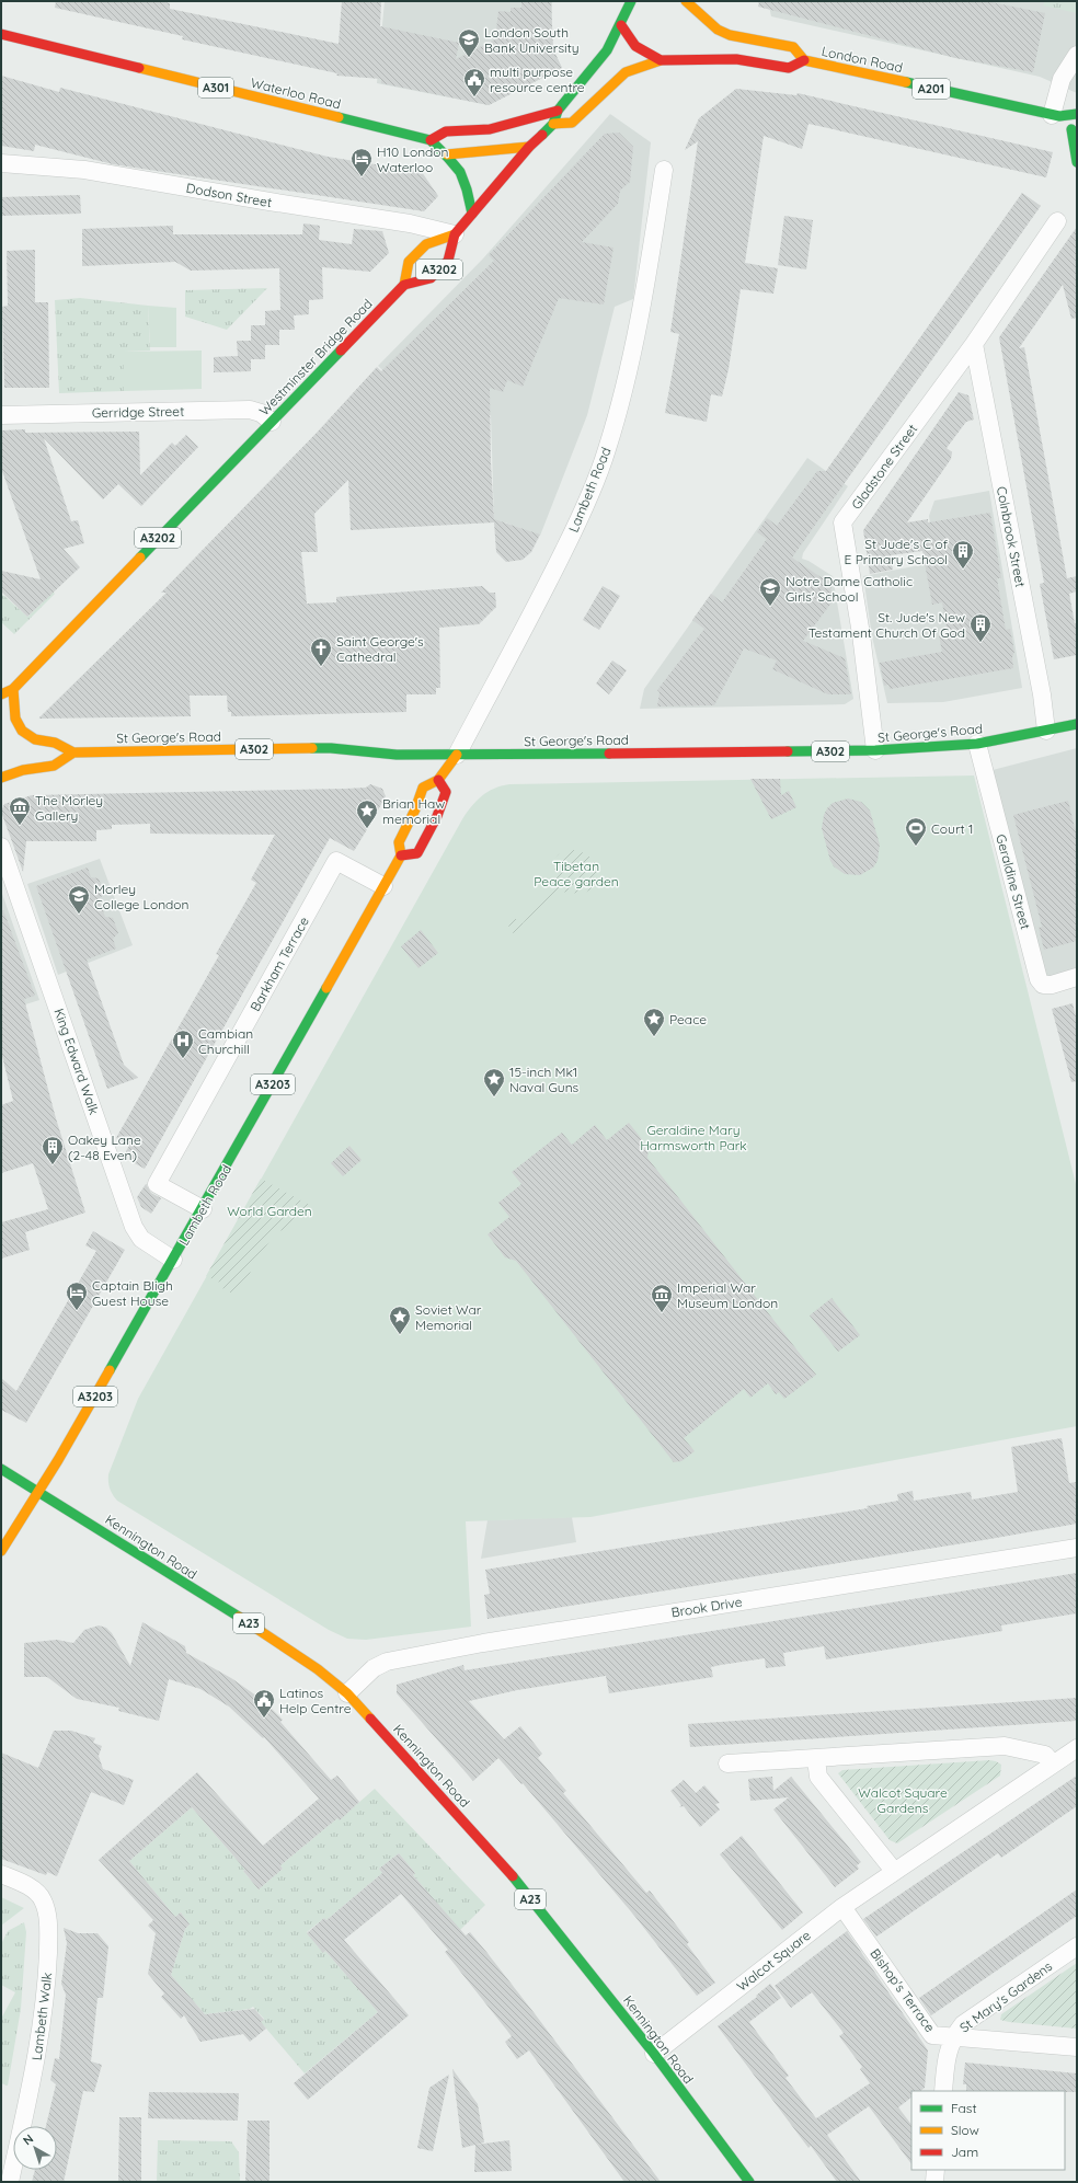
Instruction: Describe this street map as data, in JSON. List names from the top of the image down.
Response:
{
  "streets": {
    "main road": [
      "London Road",
      "A301",
      "A201",
      "Waterloo Road",
      "A3202",
      "Westminster Bridge Road",
      "Lambeth Road",
      "St George's Road",
      "A302",
      "A3203",
      "Kennington Road",
      "A23"
    ],
    "street": [
      "Dodson Street",
      "Gerridge Street",
      "Gladstone Street",
      "Colnbrook Street",
      "Geraldine Street",
      "Barkham Terrace",
      "King Edward Walk",
      "Brook Drive",
      "Walcot Square",
      "Bishop's Terrace",
      "St Mary's Gardens",
      "Lambeth Walk"
    ]
  },
  "crossings": [
    ["London Road", "A201"],
    ["Waterloo Road", "A3202"],
    ["Dodson Street", "A3202"],
    ["A3202", "Westminster Bridge Road"],
    ["Westminster Bridge Road", "Gerridge Street"],
    ["Westminster Bridge Road", "St George's Road"],
    ["Gladstone Street", "Colnbrook Street"],
    ["Gladstone Street", "St George's Road"],
    ["Lambeth Road", "St George's Road"],
    ["Lambeth Road", "Barkham Terrace"],
    ["Lambeth Road", "King Edward Walk"],
    ["Lambeth Road", "Kennington Road"],
    ["Colnbrook Street", "St George's Road"],
    ["St George's Road", "Geraldine Street"],
    ["Kennington Road", "Brook Drive"],
    ["Kennington Road", "Walcot Square"],
    ["Walcot Square", "Bishop's Terrace"],
    ["Bishop's Terrace", "St Mary's Gardens"]
  ],
  "parks": [
    "Tibetan Peace garden",
    "Geraldine Mary Harmsworth Park",
    "World Garden",
    "Walcot Square Gardens"
  ],
  "places": {
    "school or university": ["London South Bank University", "Notre Dame Catholic Girls' School", "Morley College London"],
    "public building": ["multi purpose resource centre", "Latinos Help Centre"],
    "hotel": ["H10 London Waterloo", "Captain Bligh Guest House"],
    "building": ["St Jude's C of E Primary School", "St. Jude's New Testament Church Of God", "Oakey Lane (2-48 Even)"],
    "church": ["Saint George's Cathedral"],
    "museum": ["The Morley Gallery", "Imperial War Museum London"],
    "place": [
      "Brian Haw memorial",
      "Peace",
      "15-inch Mk1 Naval Guns",
      "Soviet War Memorial"
    ],
    "sports": ["Court 1"],
    "hospital": ["Cambian Churchill"]
  },
  "legend": ["Fast", "Slow", "Jam"],
  "north": "top left"
}
